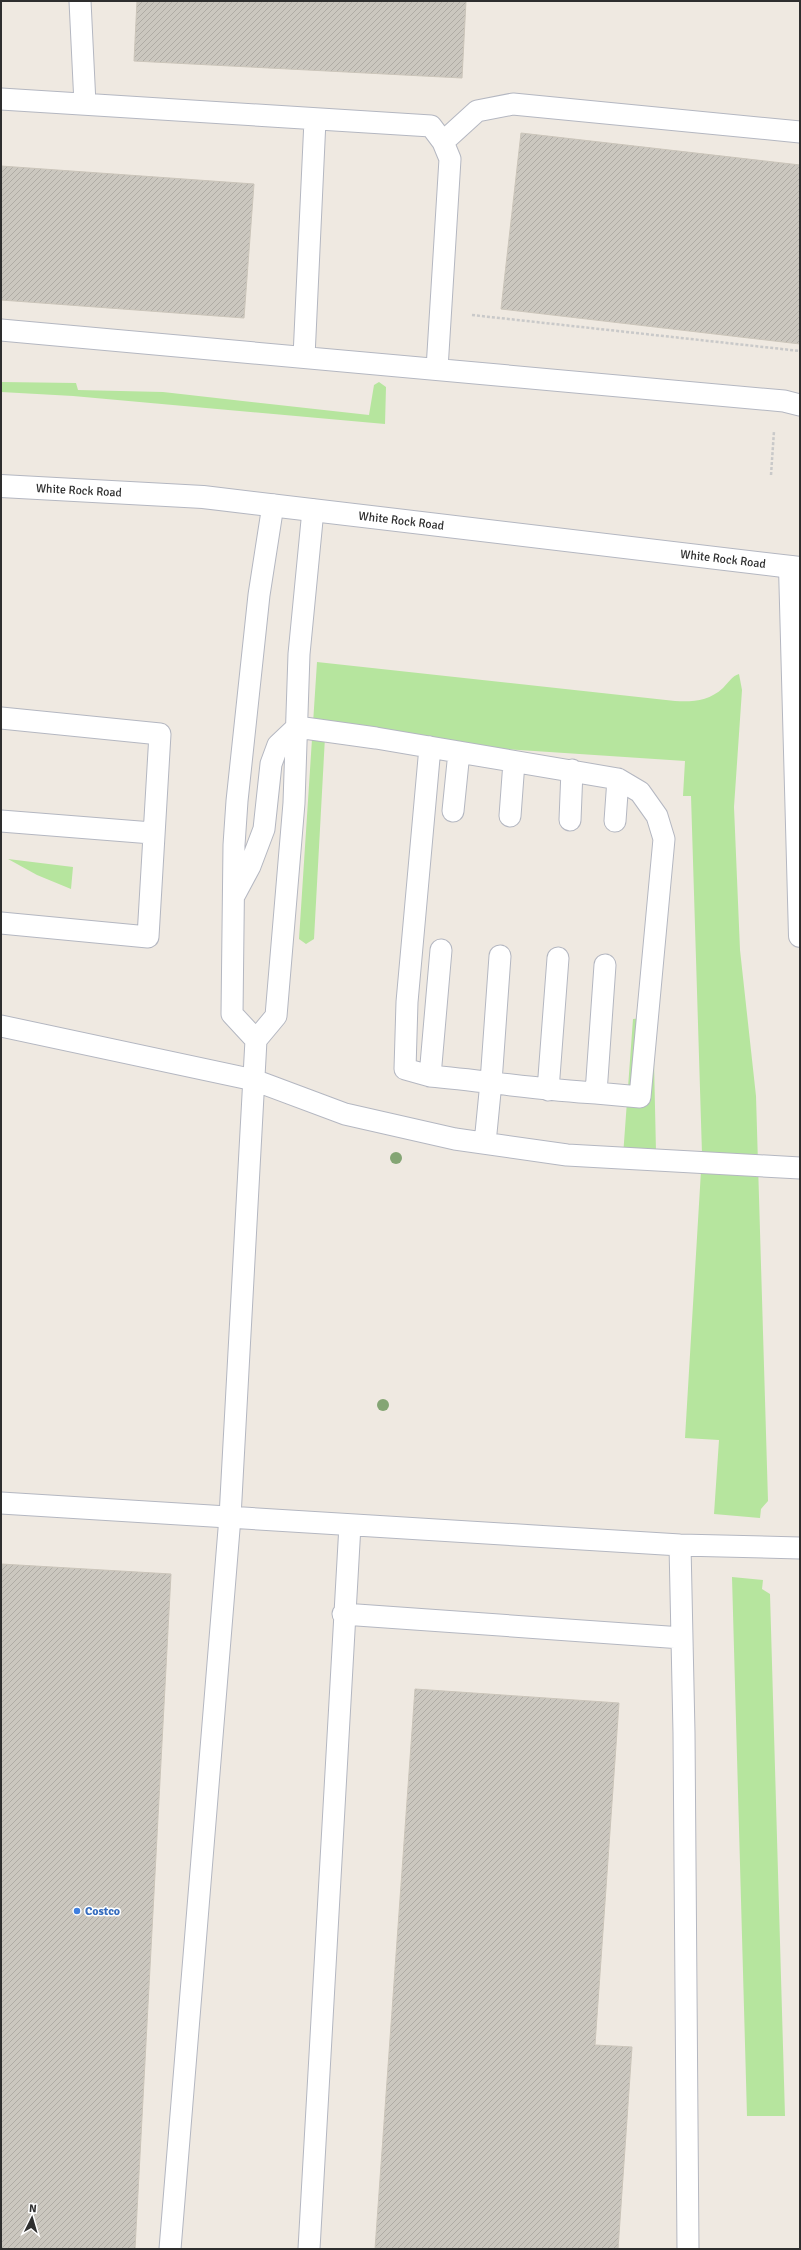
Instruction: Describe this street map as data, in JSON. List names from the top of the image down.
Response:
{
  "streets": {
    "main road": ["White Rock Road"]
  },
  "places": ["Costco"],
  "north": "top"
}
